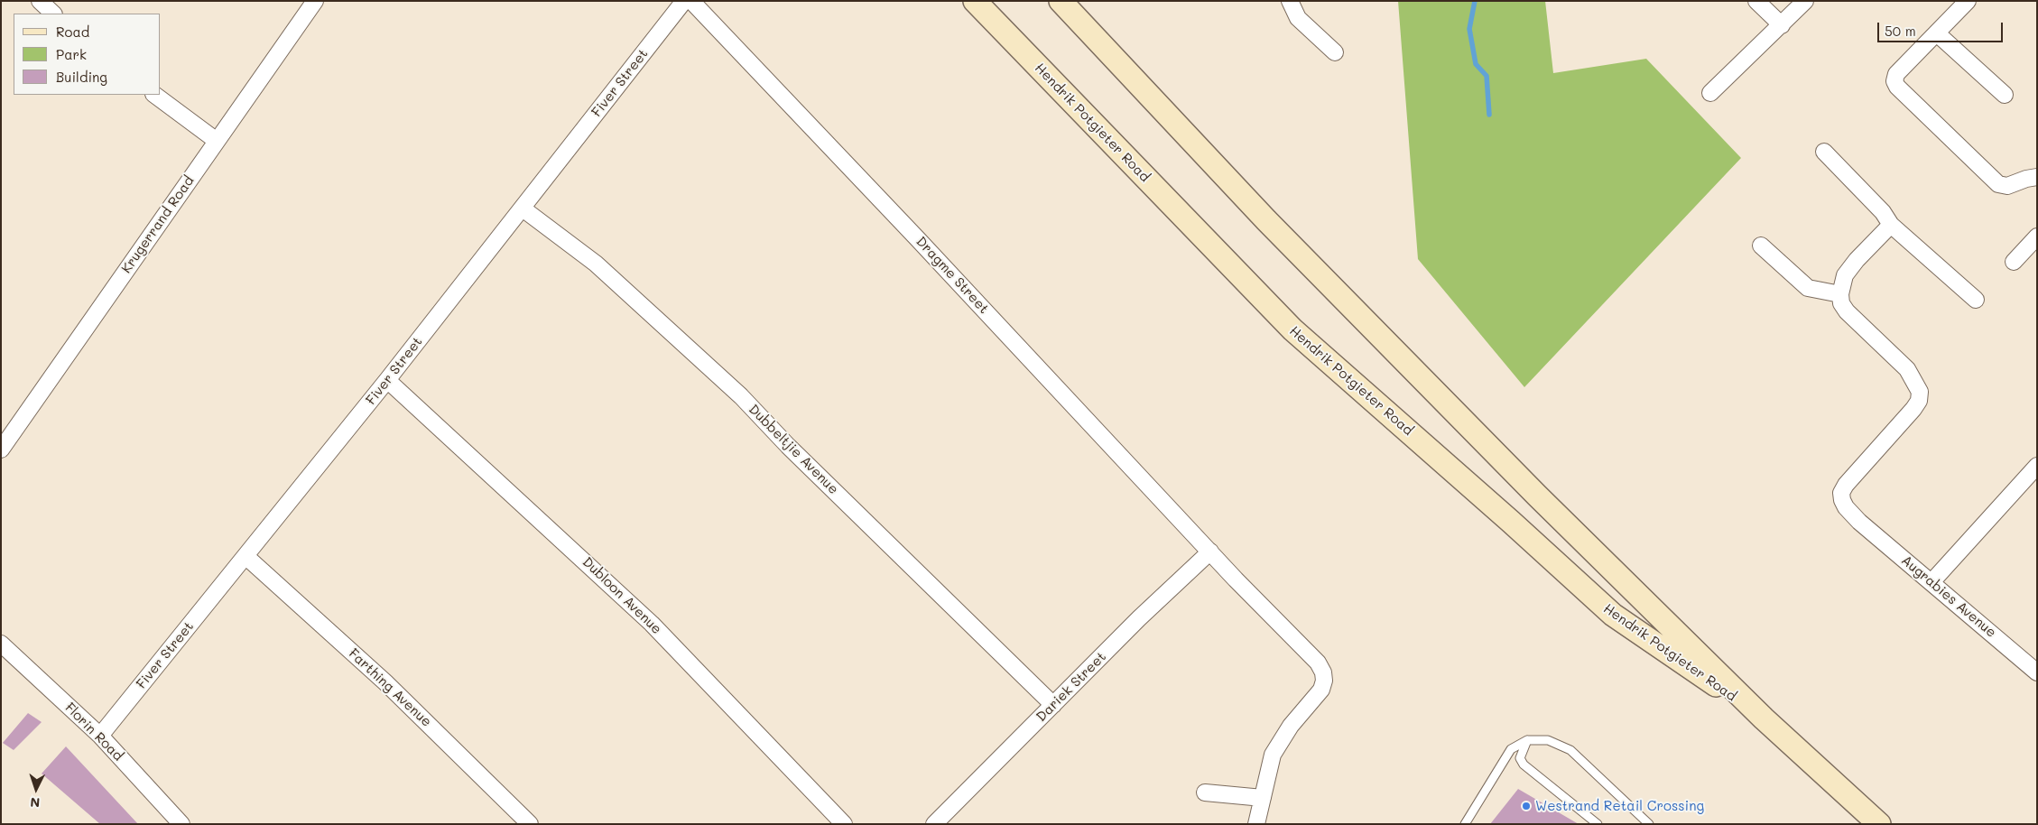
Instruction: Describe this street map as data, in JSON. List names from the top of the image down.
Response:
{
  "streets": {
    "main road": ["Hendrik Potgieter Road"],
    "street": [
      "Fiver Street",
      "Krugerrand Road",
      "Dragme Street",
      "Dubbeltjie Avenue",
      "Dubloon Avenue",
      "Augrabies Avenue",
      "Dariek Street",
      "Farthing Avenue",
      "Florin Road"
    ]
  },
  "crossings": [
    ["Fiver Street", "Dubbeltjie Avenue"],
    ["Fiver Street", "Dubloon Avenue"],
    ["Fiver Street", "Farthing Avenue"],
    ["Fiver Street", "Florin Road"],
    ["Dragme Street", "Dariek Street"],
    ["Dubbeltjie Avenue", "Dariek Street"]
  ],
  "places": ["Westrand Retail Crossing"],
  "legend": ["Road", "Park", "Building"],
  "scale_bar": "50 m",
  "north": "bottom"
}
